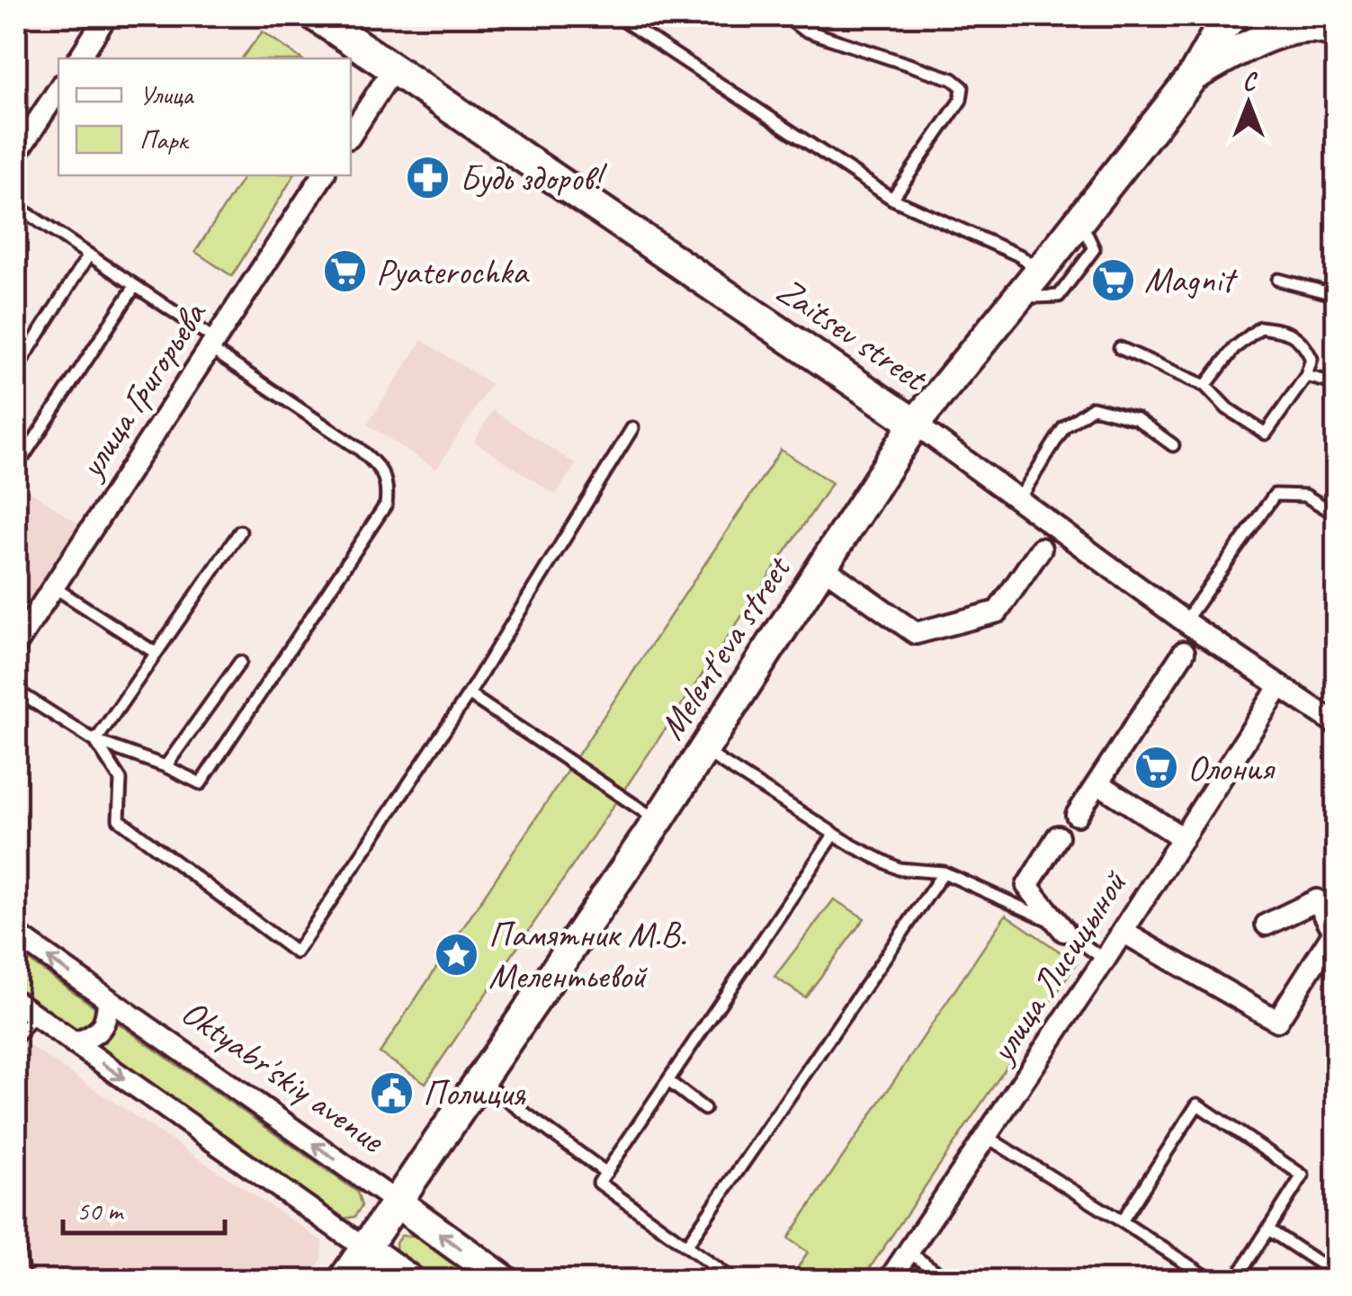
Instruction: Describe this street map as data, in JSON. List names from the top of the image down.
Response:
{
  "streets": {
    "main road": ["Zaitsev street", "Melent'eva street", "Oktyabr'skiy avenue"],
    "street": ["улица Григорьева", "улица Лисицыной"]
  },
  "crossings": [
    ["Zaitsev street", "Melent'eva street"],
    ["Zaitsev street", "улица Лисицыной"],
    ["Melent'eva street", "Oktyabr'skiy avenue"]
  ],
  "places": {
    "pharmacy": ["Будь здоров!"],
    "supermarket": ["Pyaterochka", "Magnit", "Олония"],
    "place": ["Памятник М.В. Мелентьевой"],
    "public building": ["Полиция"]
  },
  "legend": ["Улица", "Парк"],
  "scale_bar": "50 m",
  "north": "top"
}
